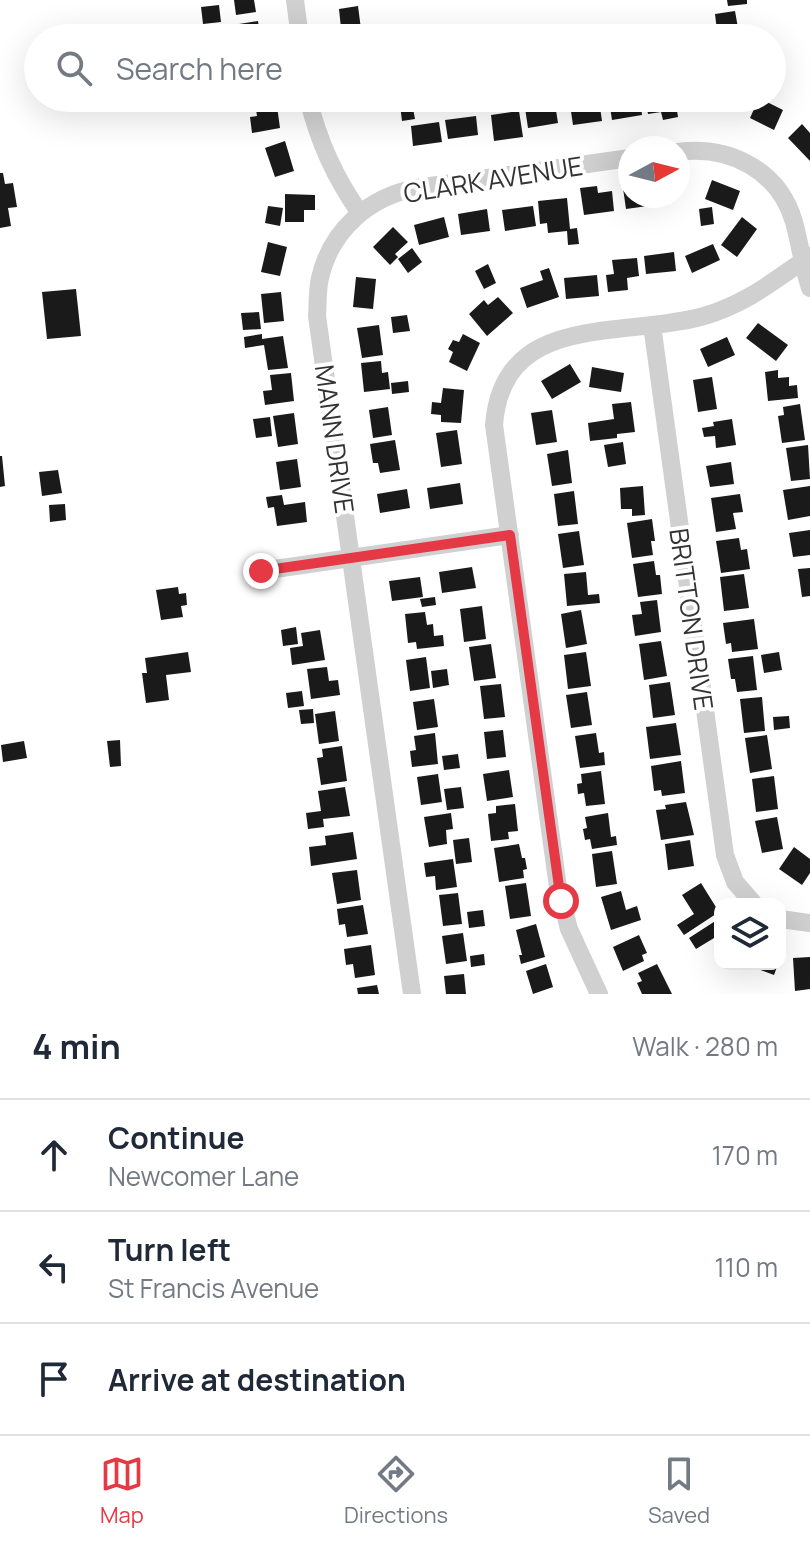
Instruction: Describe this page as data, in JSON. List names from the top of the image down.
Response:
{
  "streets": {
    "street": ["CLARK AVENUE", "MANN DRIVE", "BRITTON DRIVE"]
  },
  "crossings": [
    ["CLARK AVENUE", "MANN DRIVE"]
  ],
  "north": "right",
  "page": {
    "search": "Search here",
    "heading": ["4 min", "Walk · 280 m"],
    "list": [
      ["Continue", "Newcomer Lane", "170 m"],
      ["Turn left", "St Francis Avenue", "110 m"],
      "Arrive at destination"
    ],
    "nav": ["Map", "Directions", "Saved"]
  }
}
